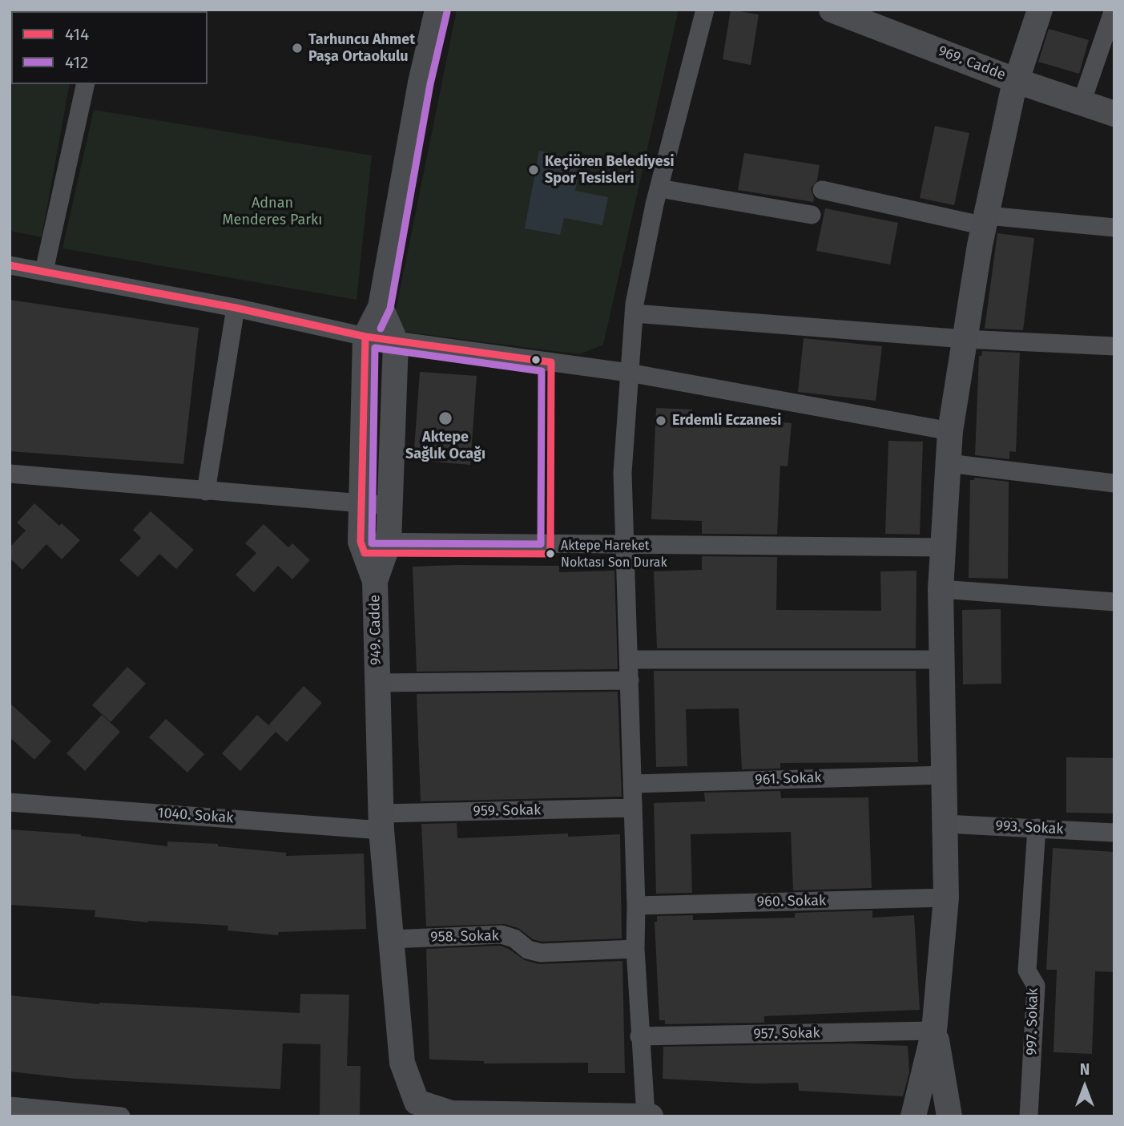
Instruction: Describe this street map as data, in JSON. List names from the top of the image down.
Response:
{
  "streets": {
    "street": [
      "969. Cadde",
      "949. Cadde",
      "961. Sokak",
      "959. Sokak",
      "1040. Sokak",
      "993. Sokak",
      "960. Sokak",
      "958. Sokak",
      "997. Sokak",
      "957. Sokak"
    ]
  },
  "crossings": [
    ["949. Cadde", "959. Sokak"],
    ["949. Cadde", "1040. Sokak"],
    ["949. Cadde", "958. Sokak"],
    ["959. Sokak", "1040. Sokak"],
    ["993. Sokak", "997. Sokak"]
  ],
  "parks": ["Adnan Menderes Parkı"],
  "places": [
    "Tarhuncu Ahmet Paşa Ortaokulu",
    "Keçiören Belediyesi Spor Tesisleri",
    "Aktepe Sağlık Ocağı",
    "Erdemli Eczanesi",
    "Aktepe Hareket Noktası Son Durak"
  ],
  "lines": ["transit line 412", "transit line 414"],
  "legend": ["414", "412"],
  "north": "top"
}
